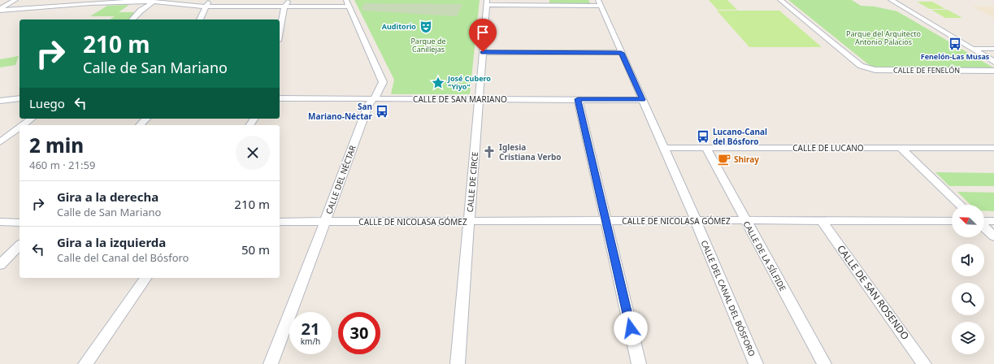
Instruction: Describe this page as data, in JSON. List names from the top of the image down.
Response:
{
  "streets": {
    "street": [
      "CALLE DE FENELÓN",
      "CALLE DE SAN MARIANO",
      "CALLE DE LUCANO",
      "CALLE DEL NÉCTAR",
      "CALLE DE CIRCE",
      "CALLE DE NICOLASA GÓMEZ",
      "CALLE DE LA SÍLFIDE",
      "CALLE DE SAN ROSENDO",
      "CALLE DEL CANAL DEL BÓSFORO"
    ]
  },
  "crossings": [
    ["CALLE DE SAN MARIANO", "CALLE DEL NÉCTAR"],
    ["CALLE DE SAN MARIANO", "CALLE DE CIRCE"],
    ["CALLE DE SAN MARIANO", "CALLE DEL CANAL DEL BÓSFORO"],
    ["CALLE DE LUCANO", "CALLE DE LA SÍLFIDE"],
    ["CALLE DE LUCANO", "CALLE DEL CANAL DEL BÓSFORO"],
    ["CALLE DEL NÉCTAR", "CALLE DE NICOLASA GÓMEZ"],
    ["CALLE DE CIRCE", "CALLE DE NICOLASA GÓMEZ"],
    ["CALLE DE NICOLASA GÓMEZ", "CALLE DE LA SÍLFIDE"],
    ["CALLE DE NICOLASA GÓMEZ", "CALLE DE SAN ROSENDO"],
    ["CALLE DE NICOLASA GÓMEZ", "CALLE DEL CANAL DEL BÓSFORO"]
  ],
  "parks": ["Parque del Arquitecto Antonio Palacios", "Parque de Canillejas"],
  "places": {
    "theatre": ["Auditorio"],
    "bus stop": ["Fenelón-Las Musas", "San Mariano-Néctar", "Lucano-Canal del Bósforo"],
    "place": ["José Cubero \"Yiyo\""],
    "church": ["Iglesia Cristiana Verbo"],
    "cafe": ["Shiray"]
  },
  "north": "top left",
  "page": {
    "turn": ["210 m", "Calle de San Mariano"],
    "then": "Luego",
    "heading": ["2 min", "460 m · 21:59"],
    "list": [
      {
        "name": "Gira a la derecha",
        "note": "Calle de San Mariano",
        "value": "210 m"
      },
      {
        "name": "Gira a la izquierda",
        "note": "Calle del Canal del Bósforo",
        "value": "50 m"
      }
    ],
    "speed": "21 km/h",
    "limit": "30"
  }
}
